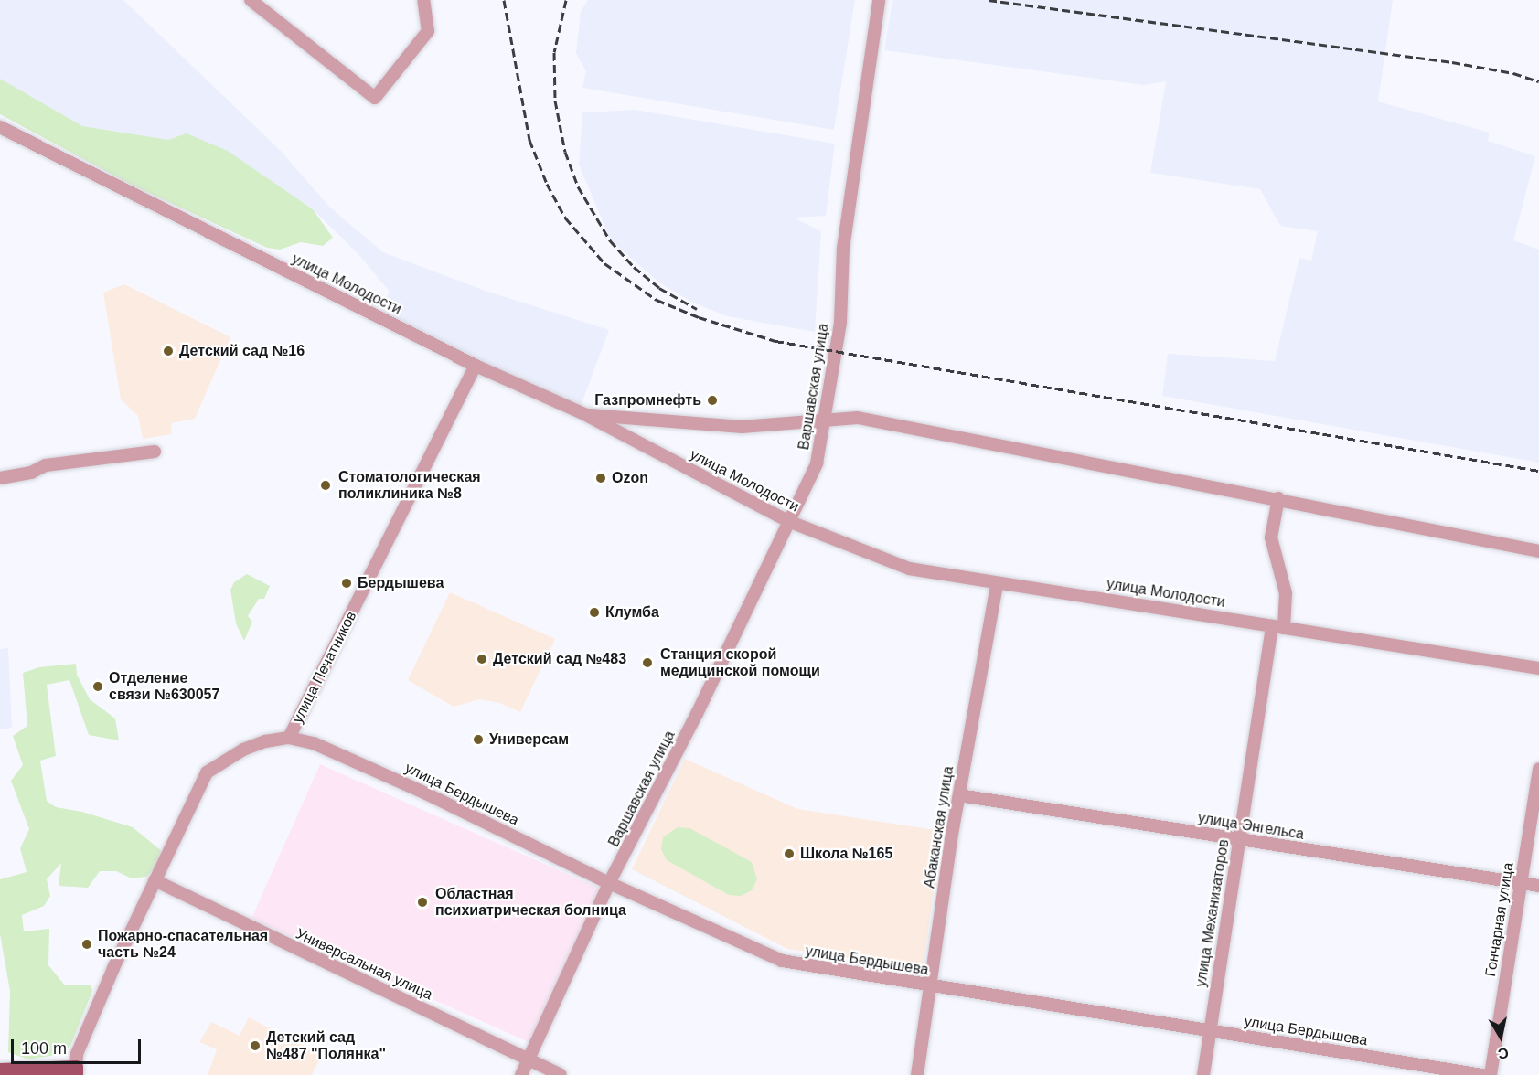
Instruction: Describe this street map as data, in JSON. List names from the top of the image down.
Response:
{
  "streets": {
    "street": [
      "улица Молодости",
      "Варшавская улица",
      "улица Печатников",
      "улица Бердышева",
      "улица Энгельса",
      "Абаканская улица",
      "улица Механизаторов",
      "Гончарная улица",
      "Универсальная улица"
    ]
  },
  "crossings": [
    ["улица Молодости", "Варшавская улица"],
    ["улица Молодости", "улица Печатников"],
    ["улица Молодости", "Абаканская улица"],
    ["улица Молодости", "улица Механизаторов"],
    ["Варшавская улица", "улица Бердышева"],
    ["Варшавская улица", "Универсальная улица"],
    ["улица Печатников", "улица Бердышева"],
    ["улица Печатников", "Универсальная улица"],
    ["улица Бердышева", "Абаканская улица"],
    ["улица Бердышева", "улица Механизаторов"],
    ["улица Энгельса", "Абаканская улица"],
    ["улица Энгельса", "улица Механизаторов"],
    ["улица Энгельса", "Гончарная улица"]
  ],
  "places": [
    "Детский сад №16",
    "Газпромнефть",
    "Ozon",
    "Стоматологическая поликлиника №8",
    "Бердышева",
    "Клумба",
    "Детский сад №483",
    "Станция скорой медицинской помощи",
    "Отделение связи №630057",
    "Универсам",
    "Школа №165",
    "Областная психиатрическая болница",
    "Пожарно-спасательная часть №24",
    "Детский сад №487 \"Полянка\""
  ],
  "scale_bar": "100 m",
  "north": "bottom"
}
